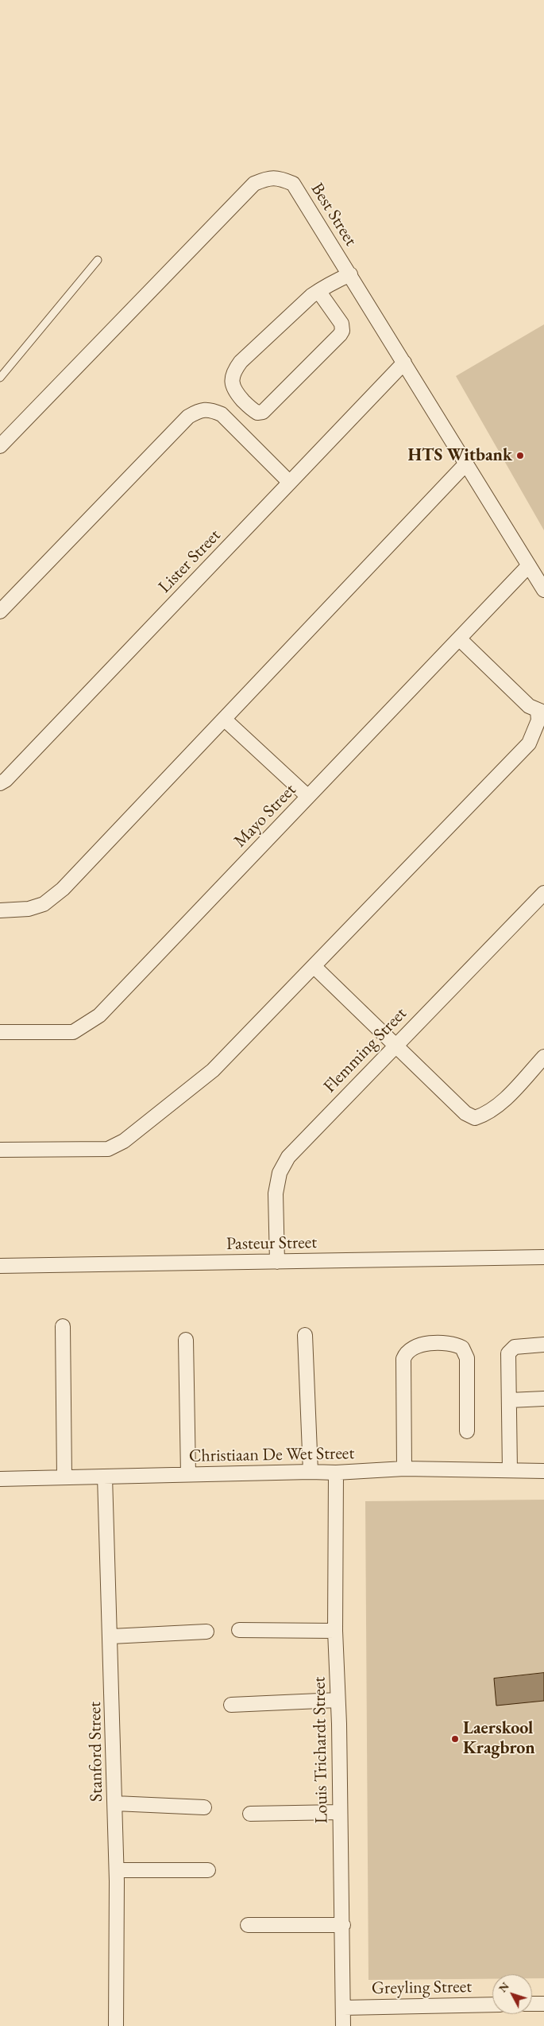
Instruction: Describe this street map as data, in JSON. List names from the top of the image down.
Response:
{
  "streets": {
    "street": [
      "Best Street",
      "Lister Street",
      "Mayo Street",
      "Flemming Street",
      "Pasteur Street",
      "Christiaan De Wet Street",
      "Louis Trichardt Street",
      "Stanford Street",
      "Greyling Street"
    ]
  },
  "crossings": [
    ["Best Street", "Lister Street"],
    ["Best Street", "Mayo Street"],
    ["Flemming Street", "Pasteur Street"],
    ["Christiaan De Wet Street", "Louis Trichardt Street"],
    ["Christiaan De Wet Street", "Stanford Street"],
    ["Louis Trichardt Street", "Greyling Street"]
  ],
  "places": ["HTS Witbank", "Laerskool Kragbron"],
  "north": "top left"
}
